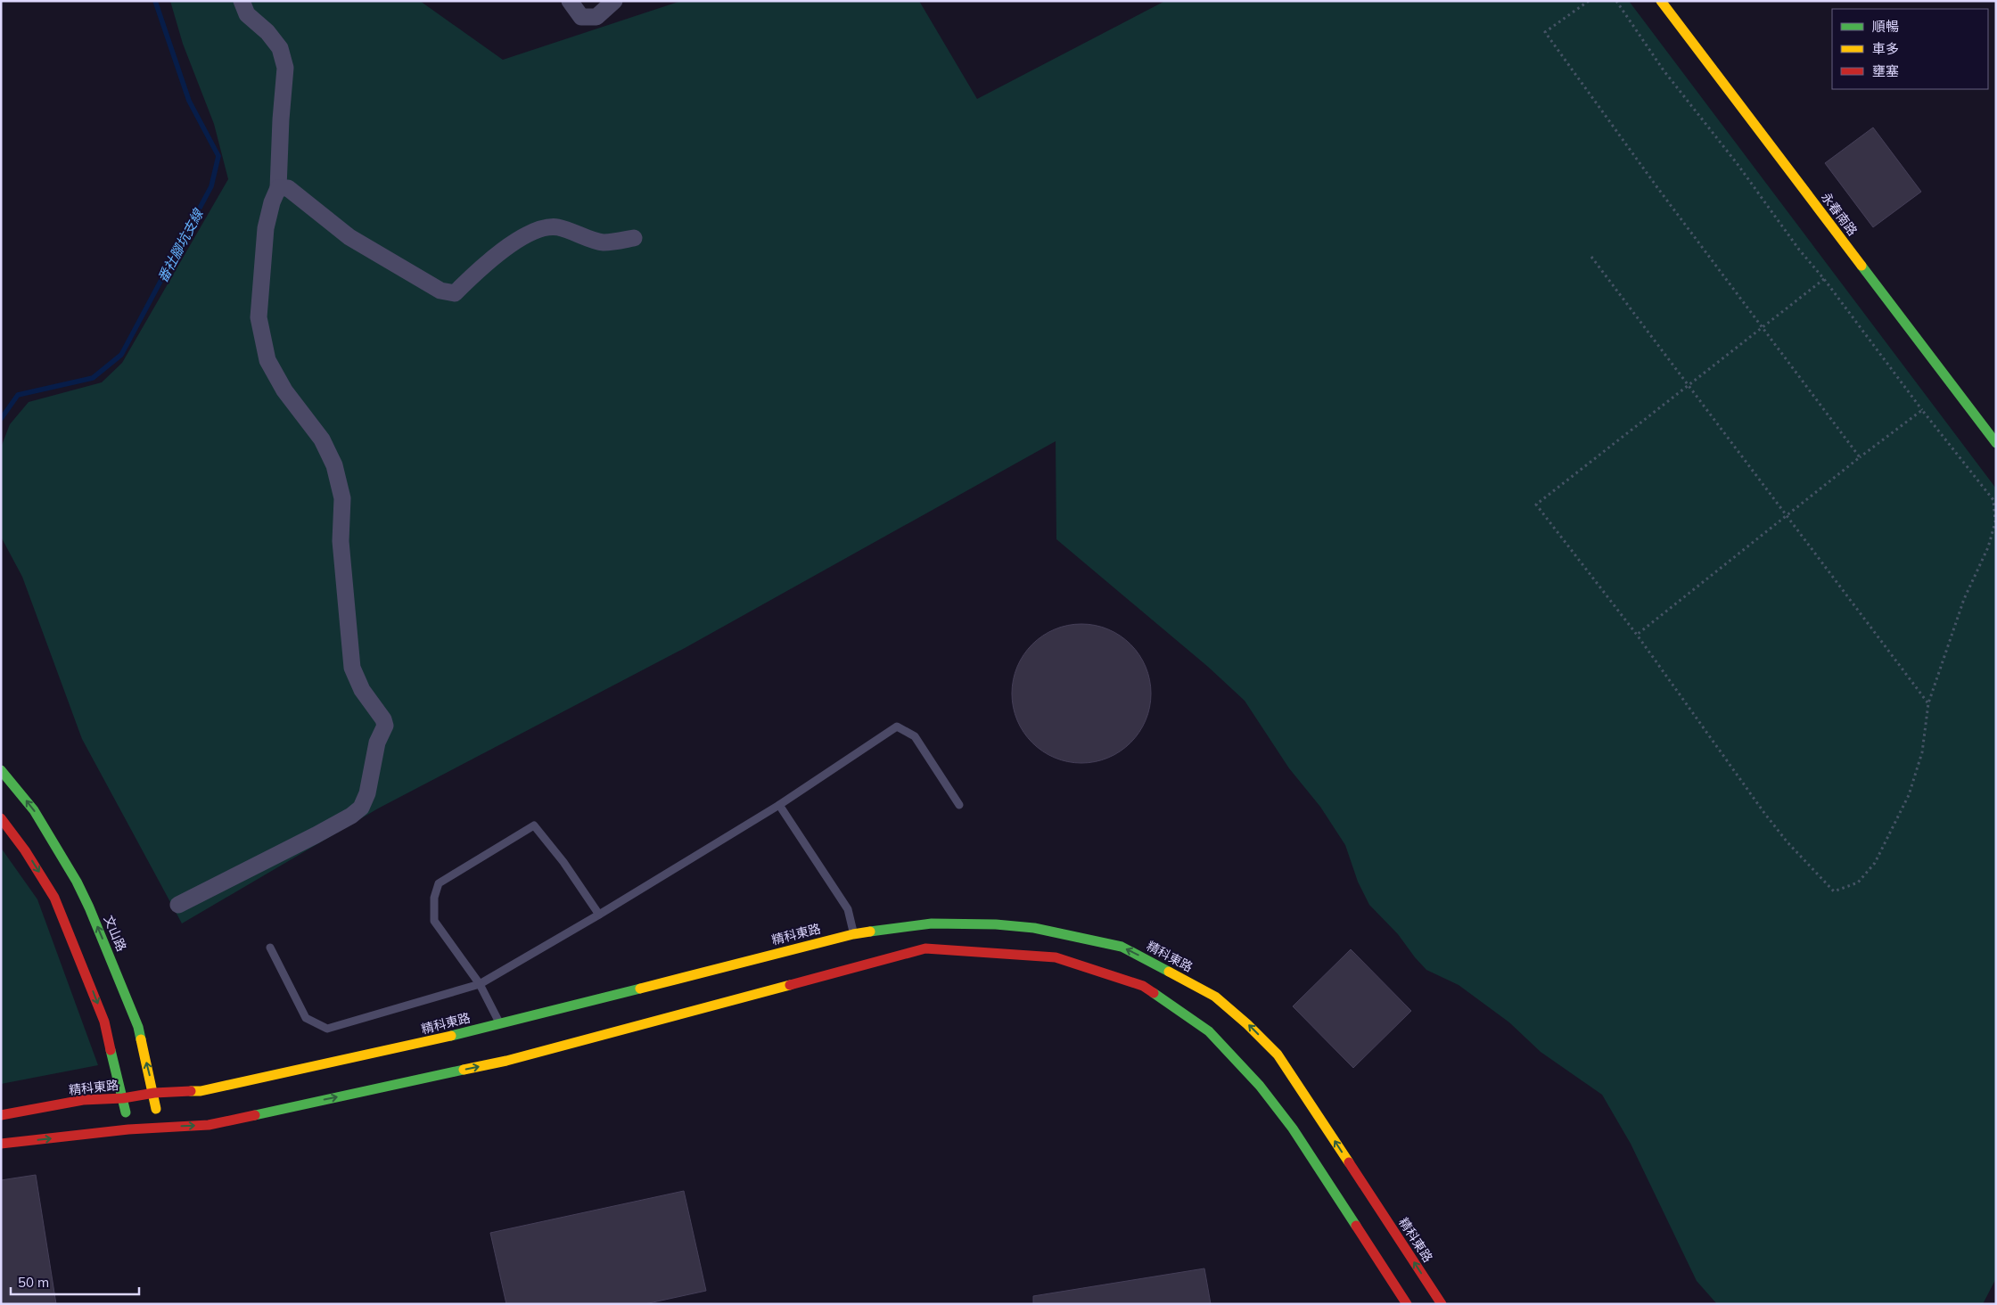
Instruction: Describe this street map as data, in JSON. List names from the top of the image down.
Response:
{
  "streets": {
    "street": ["永春南路", "文山路", "精科東路"]
  },
  "crossings": [
    ["文山路", "精科東路"]
  ],
  "one_way": ["精科東路"],
  "water": ["番社腳坑支線"],
  "legend": ["順暢", "車多", "壅塞"],
  "scale_bar": "50 m"
}
